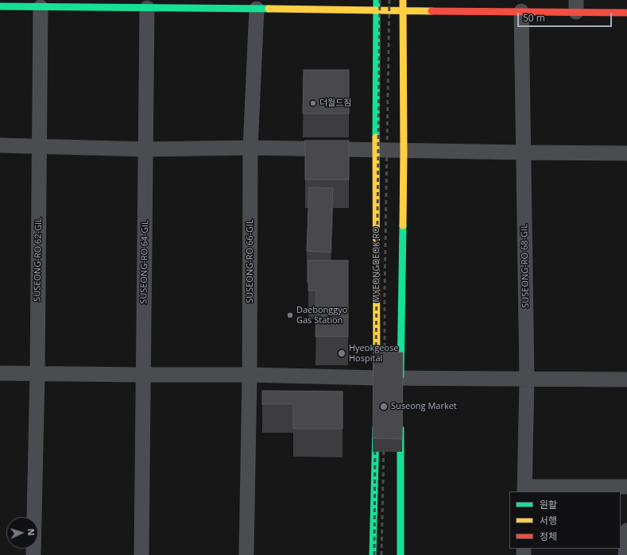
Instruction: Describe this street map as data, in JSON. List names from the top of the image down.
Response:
{
  "streets": {
    "main road": ["MYEONGDEOK-RO"],
    "street": [
      "SUSEONG-RO 62-GIL",
      "SUSEONG-RO 66-GIL",
      "SUSEONG-RO 64-GIL",
      "SUSEONG-RO 68-GIL"
    ]
  },
  "places": [
    "더월드짐",
    "Daebonggyo Gas Station",
    "Hyeokgeose Hospital",
    "Suseong Market"
  ],
  "legend": ["원활", "서행", "정체"],
  "scale_bar": "50 m",
  "north": "right"
}
